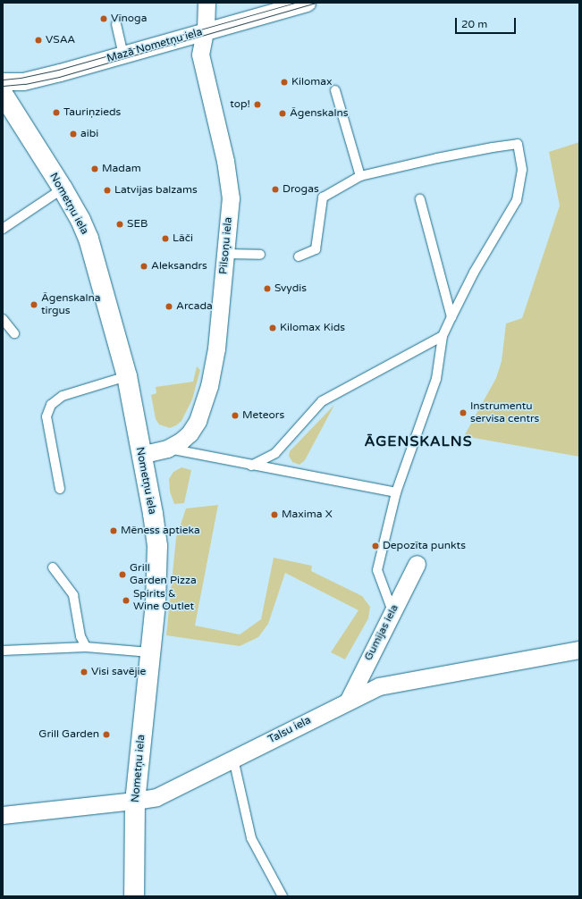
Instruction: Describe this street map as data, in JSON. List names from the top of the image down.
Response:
{
  "streets": {
    "street": [
      "Mazā Nometņu iela",
      "Nometņu iela",
      "Pilsoņu iela",
      "Gumijas iela",
      "Talsu iela"
    ]
  },
  "crossings": [
    ["Mazā Nometņu iela", "Pilsoņu iela"],
    ["Nometņu iela", "Pilsoņu iela"],
    ["Nometņu iela", "Talsu iela"],
    ["Gumijas iela", "Talsu iela"]
  ],
  "districts": ["ĀGENSKALNS"],
  "places": [
    "Vīnoga",
    "VSAA",
    "Kilomax",
    "top!",
    "Tauriņzieds",
    "Āgenskalns",
    "aibi",
    "Madam",
    "Drogas",
    "Latvijas balzams",
    "SEB",
    "Lāči",
    "Aleksandrs",
    "Svydis",
    "Āgenskalna tirgus",
    "Arcada",
    "Kilomax Kids",
    "Instrumentu servisa centrs",
    "Meteors",
    "Maxima X",
    "Mēness aptieka",
    "Depozīta punkts",
    "Grill Garden Pizza",
    "Spirits & Wine Outlet",
    "Visi savējie",
    "Grill Garden"
  ],
  "scale_bar": "20 m"
}
